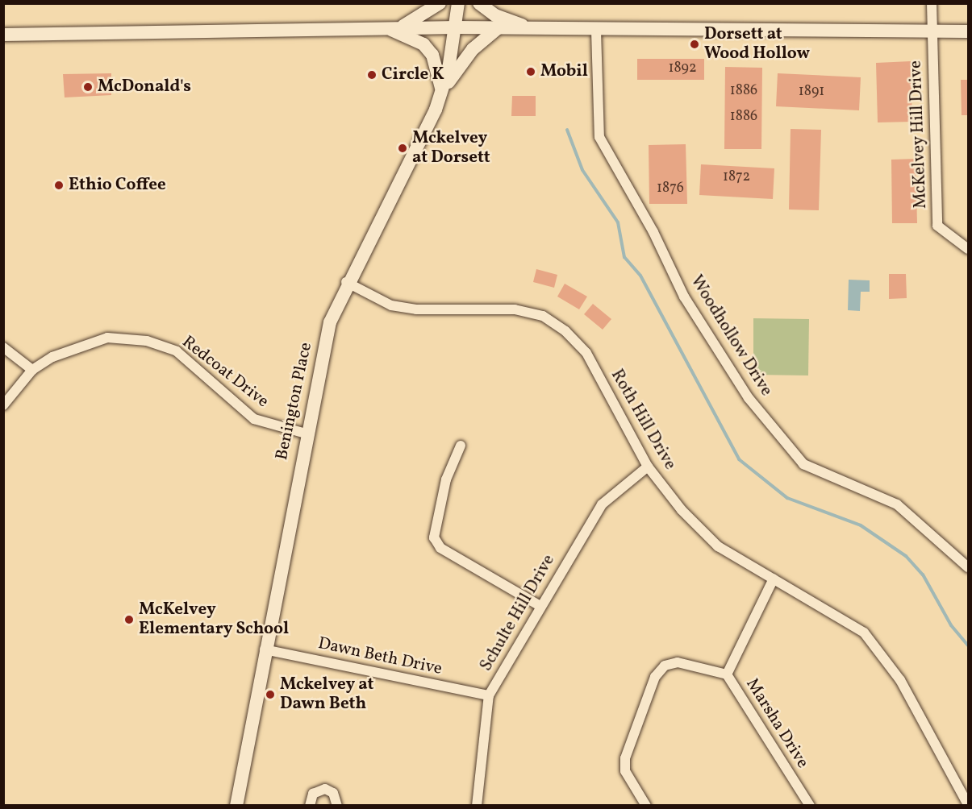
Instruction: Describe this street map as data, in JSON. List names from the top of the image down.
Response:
{
  "streets": {
    "main road": ["Benington Place"],
    "street": [
      "McKelvey Hill Drive",
      "Woodhollow Drive",
      "Redcoat Drive",
      "Roth Hill Drive",
      "Schulte Hill Drive",
      "Dawn Beth Drive",
      "Marsha Drive"
    ]
  },
  "crossings": [
    ["Redcoat Drive", "Benington Place"],
    ["Benington Place", "Roth Hill Drive"],
    ["Benington Place", "Dawn Beth Drive"],
    ["Roth Hill Drive", "Schulte Hill Drive"],
    ["Roth Hill Drive", "Marsha Drive"],
    ["Schulte Hill Drive", "Dawn Beth Drive"]
  ],
  "places": [
    "Dorsett at Wood Hollow",
    "Mobil",
    "Circle K",
    "McDonald's",
    "Mckelvey at Dorsett",
    "Ethio Coffee",
    "McKelvey Elementary School",
    "Mckelvey at Dawn Beth"
  ],
  "house_numbers": [
    "1892",
    "1886",
    "1891",
    "1886",
    "1872",
    "1876"
  ]
}
